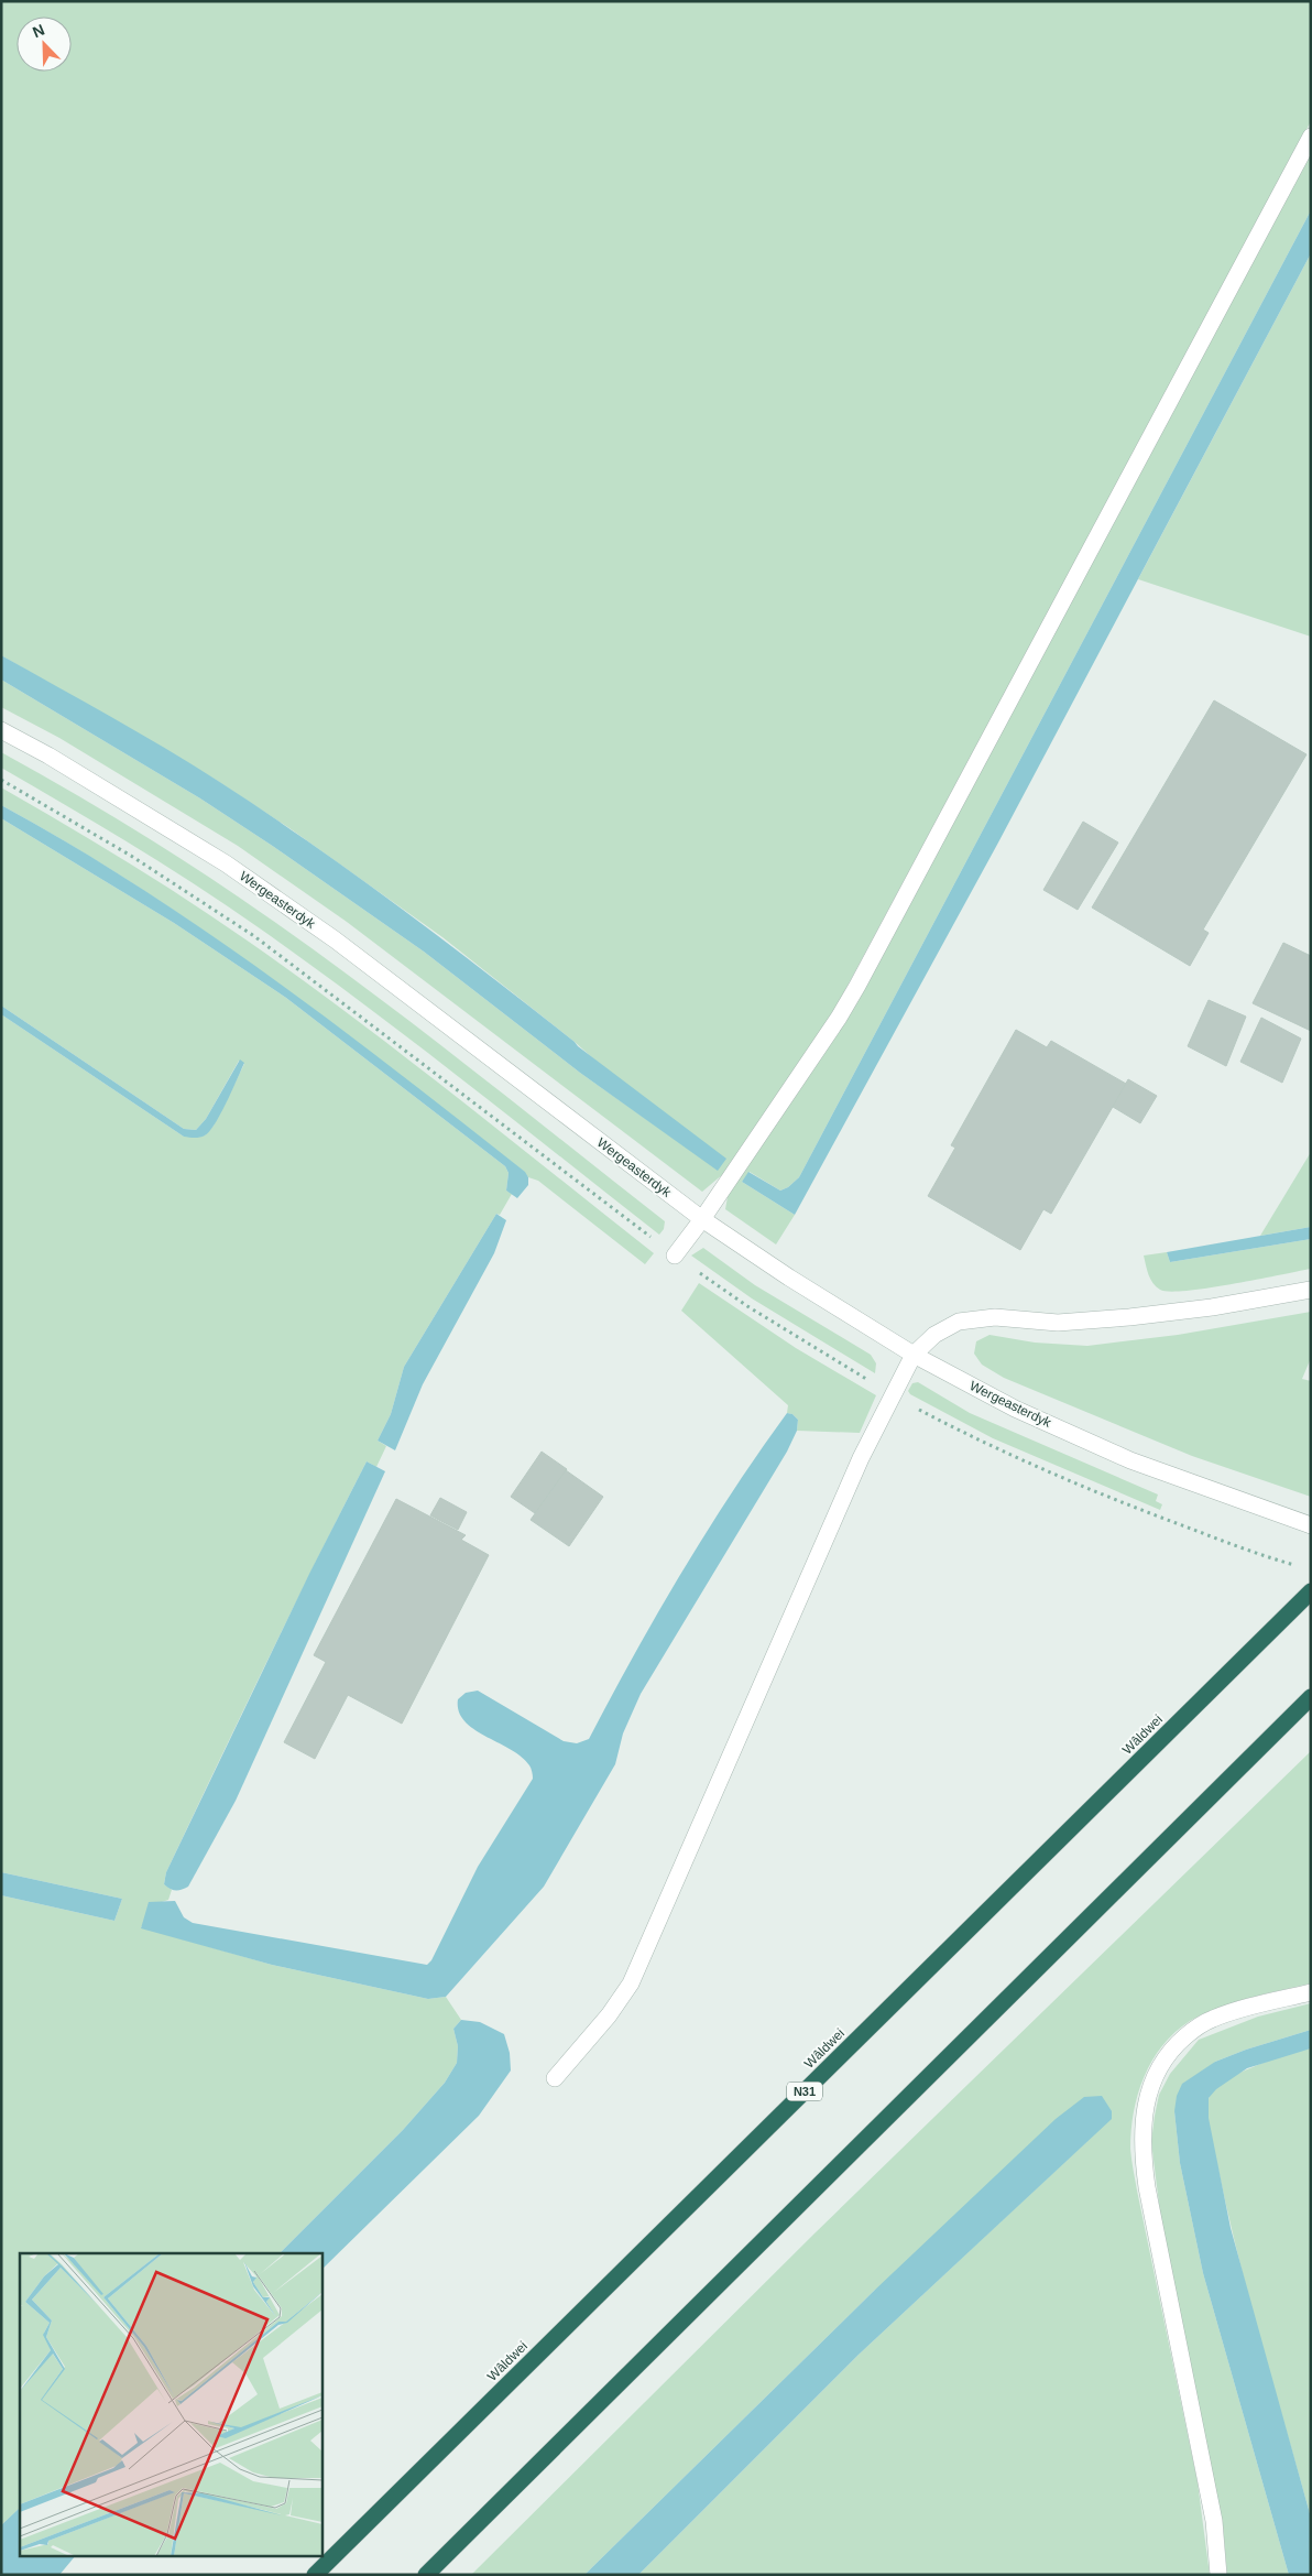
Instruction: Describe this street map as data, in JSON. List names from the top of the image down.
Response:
{
  "streets": {
    "highway": ["Wâldwei", "N31"],
    "street": ["Wergeasterdyk"]
  },
  "north": "top left"
}
